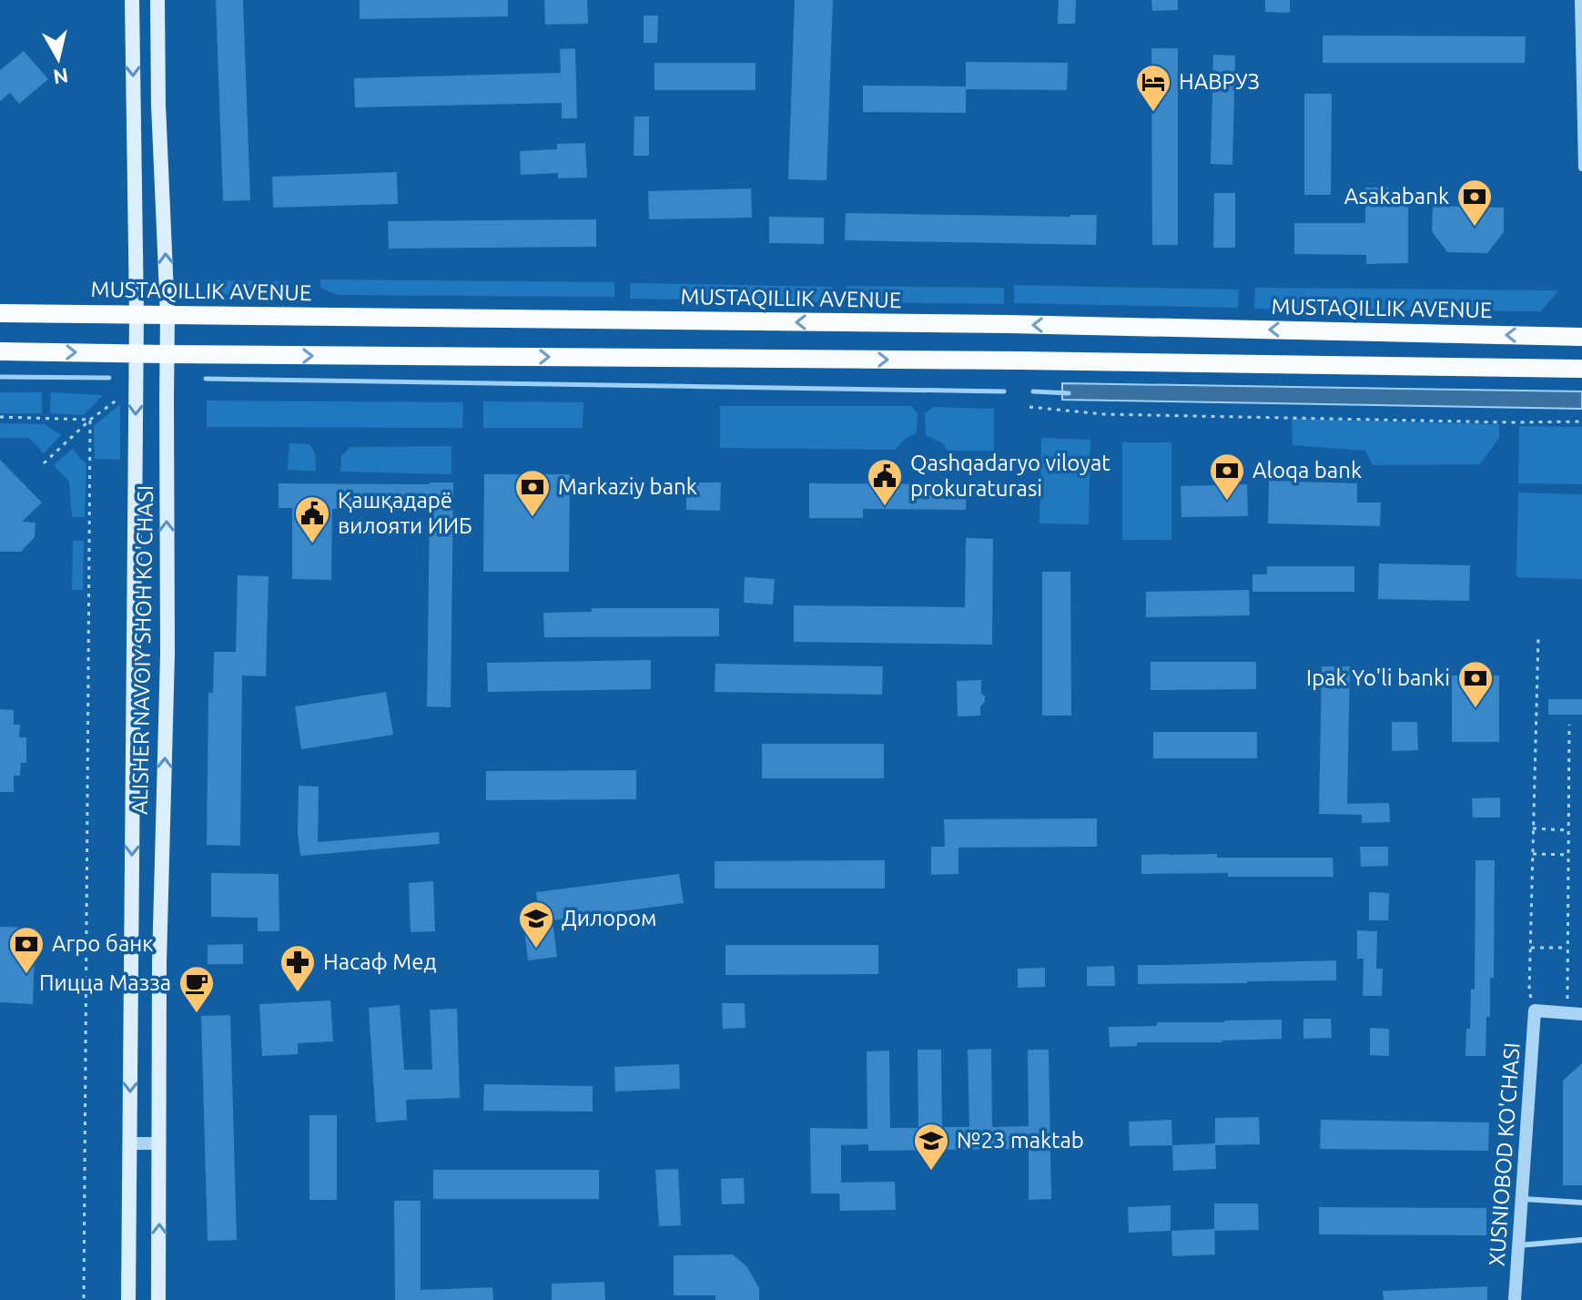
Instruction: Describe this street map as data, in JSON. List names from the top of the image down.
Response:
{
  "streets": {
    "main road": ["MUSTAQILLIK AVENUE", "ALISHER NAVOIY SHOH KO'CHASI"],
    "street": ["XUSNIOBOD KO'CHASI"]
  },
  "crossings": [
    ["MUSTAQILLIK AVENUE", "ALISHER NAVOIY SHOH KO'CHASI"]
  ],
  "places": {
    "hotel": ["НАВРУЗ"],
    "bank": [
      "Asakabank",
      "Aloqa bank",
      "Markaziy bank",
      "Ipak Yo'li banki",
      "Агро банк"
    ],
    "public building": ["Qashqadaryo viloyat prokuraturasi", "Қашқадарё вилояти ИИБ"],
    "school or university": ["Дилором", "№23 maktab"],
    "pharmacy": ["Насаф Мед"],
    "cafe": ["Пицца Мазза"]
  },
  "north": "bottom"
}
